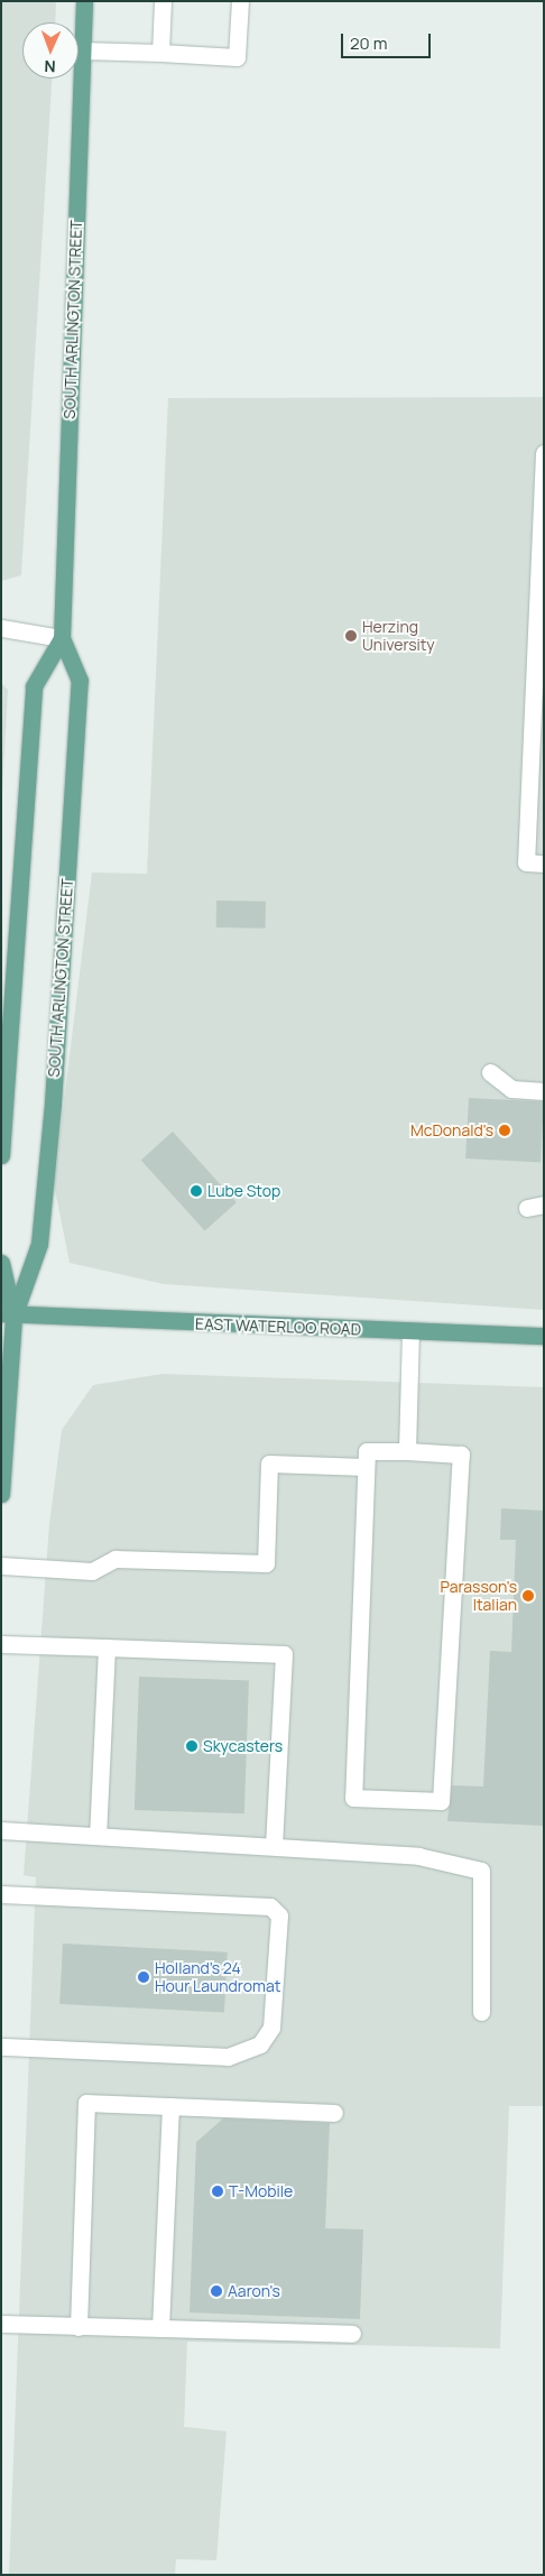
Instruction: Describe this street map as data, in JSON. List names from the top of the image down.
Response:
{
  "streets": {
    "main road": ["SOUTH ARLINGTON STREET", "EAST WATERLOO ROAD"]
  },
  "crossings": [
    ["SOUTH ARLINGTON STREET", "EAST WATERLOO ROAD"]
  ],
  "places": [
    "Herzing University",
    "McDonald's",
    "Lube Stop",
    "Parasson's Italian",
    "Skycasters",
    "Holland's 24 Hour Laundromat",
    "T-Mobile",
    "Aaron's"
  ],
  "scale_bar": "20 m",
  "north": "bottom"
}
